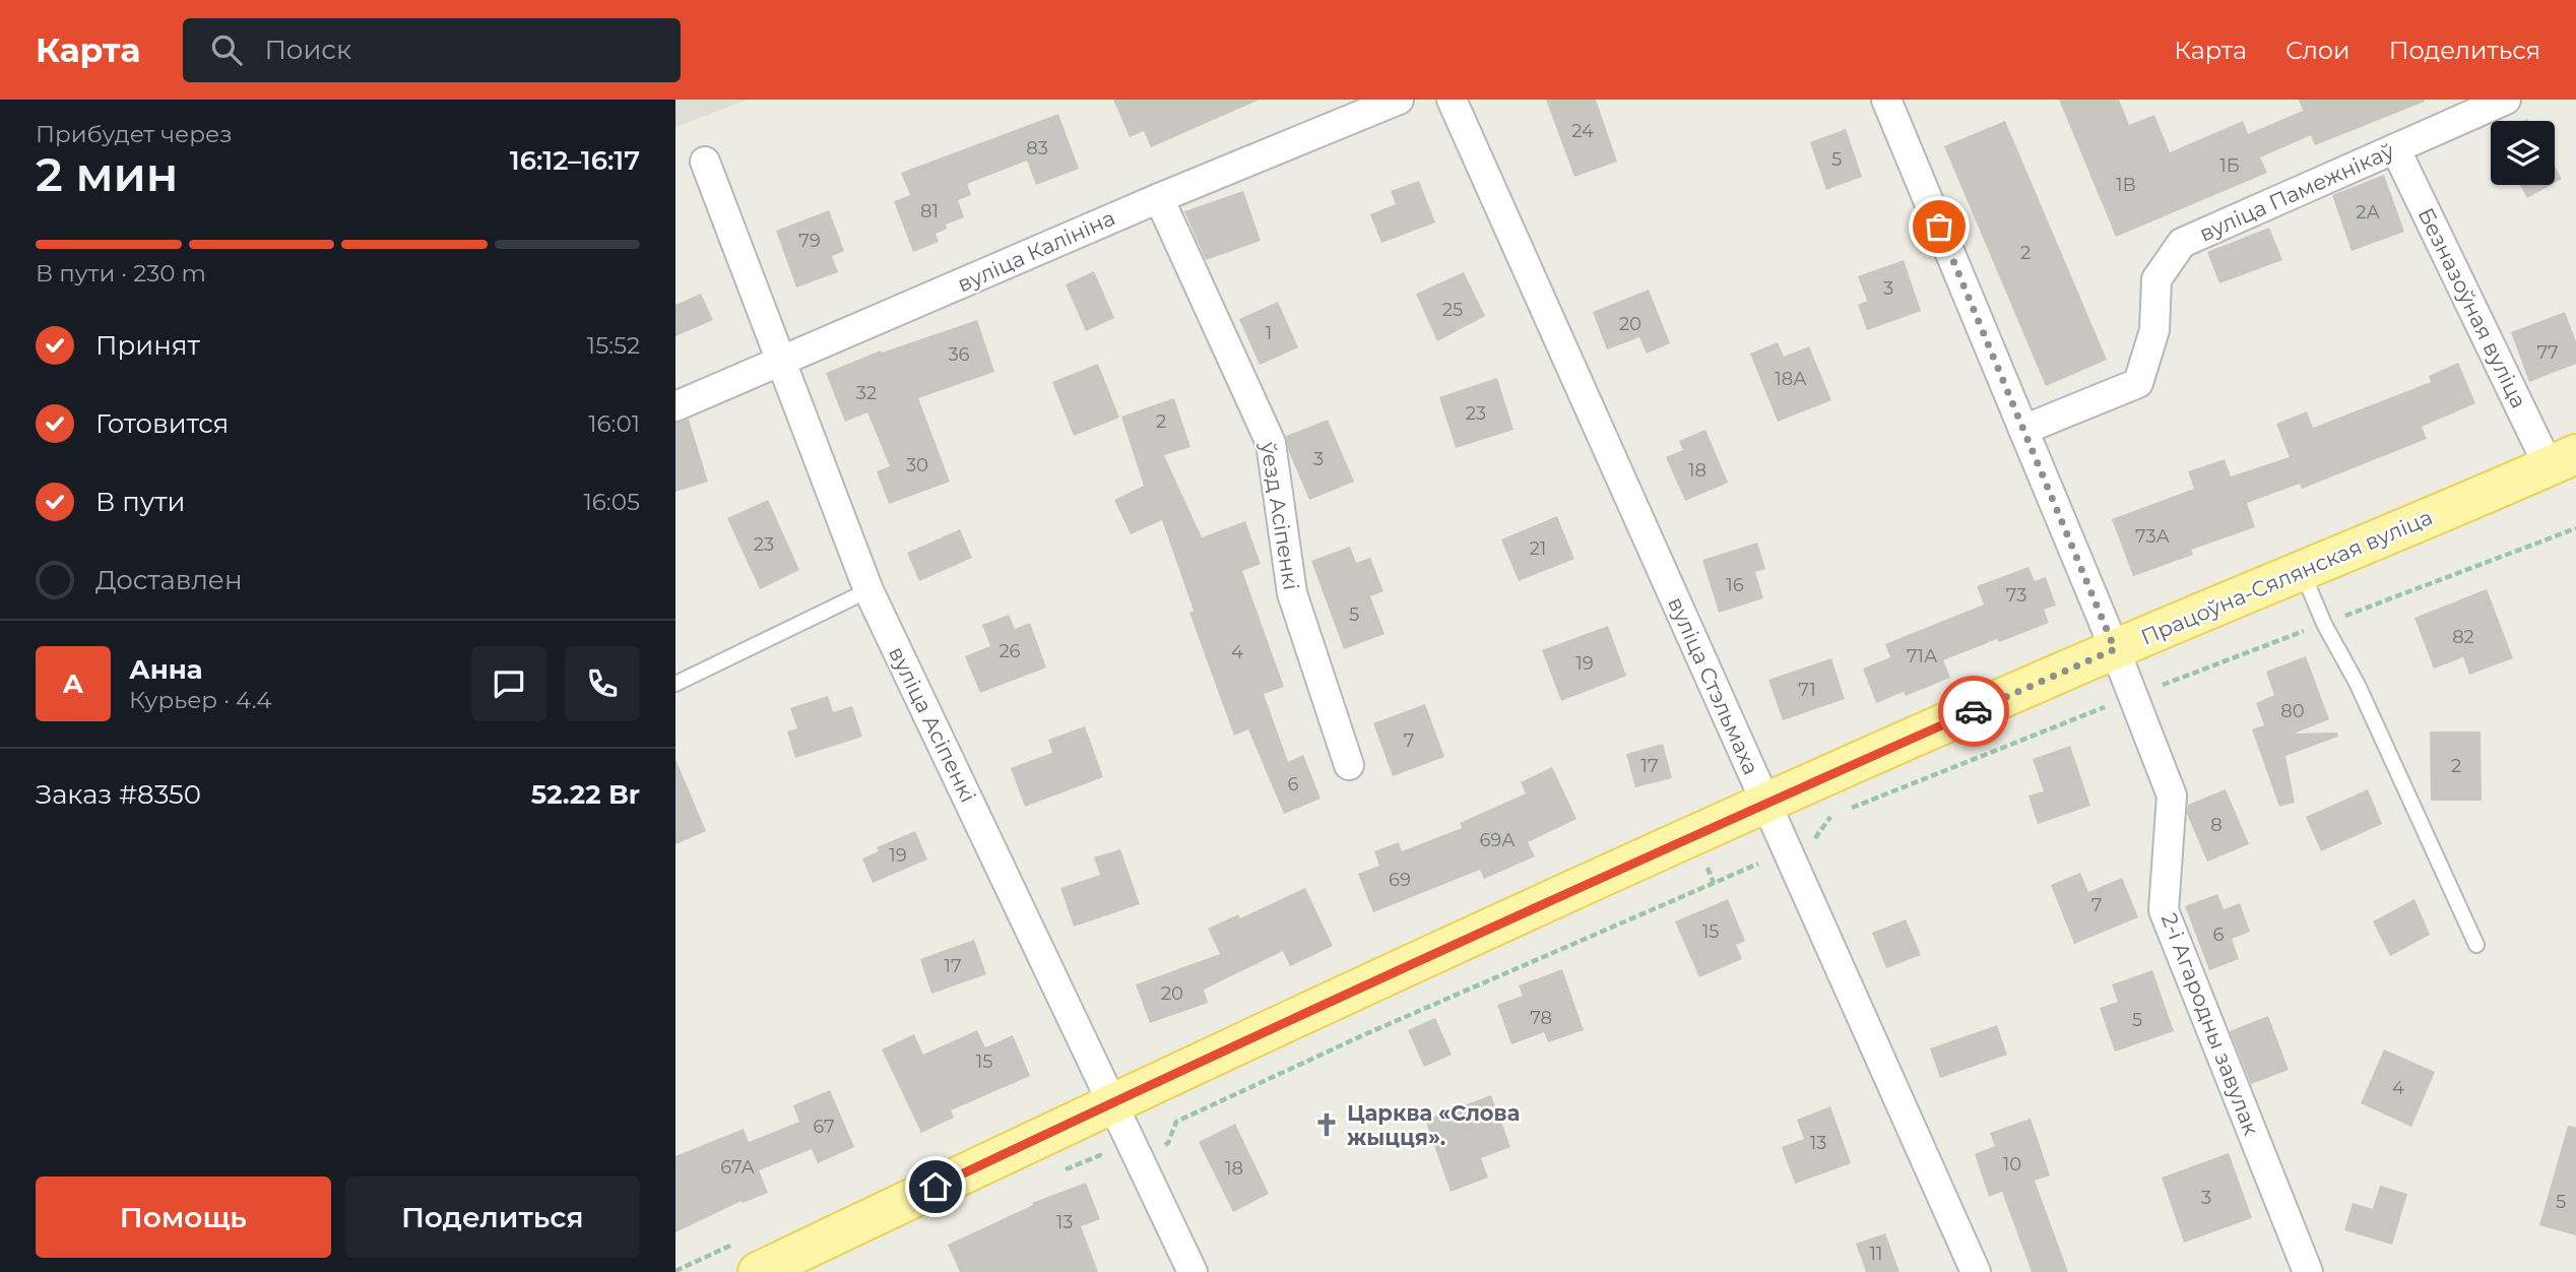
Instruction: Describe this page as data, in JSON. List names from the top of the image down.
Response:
{
  "streets": {
    "main road": ["Працоўна-Сялянская вуліца"],
    "street": [
      "вуліца Памежнікаў",
      "вуліца Калініна",
      "Безназоўная вуліца",
      "ўезд Асіпенкі",
      "вуліца Стэльмаха",
      "вуліца Асіпенкі",
      "2-і Агародны завулак"
    ]
  },
  "crossings": [
    ["вуліца Памежнікаў", "Безназоўная вуліца"],
    ["вуліца Памежнікаў", "2-і Агародны завулак"],
    ["вуліца Калініна", "ўезд Асіпенкі"],
    ["вуліца Калініна", "вуліца Асіпенкі"],
    ["Безназоўная вуліца", "Працоўна-Сялянская вуліца"],
    ["Працоўна-Сялянская вуліца", "вуліца Стэльмаха"],
    ["Працоўна-Сялянская вуліца", "вуліца Асіпенкі"],
    ["Працоўна-Сялянская вуліца", "2-і Агародны завулак"]
  ],
  "places": {
    "church": ["Царква «Слова жыцця»."]
  },
  "house_numbers": [
    "24",
    "83",
    "5",
    "1Б",
    "1В",
    "81",
    "2А",
    "79",
    "2",
    "3",
    "25",
    "20",
    "1",
    "77",
    "36",
    "18А",
    "32",
    "23",
    "2",
    "3",
    "30",
    "18",
    "73А",
    "23",
    "21",
    "16",
    "73",
    "5",
    "82",
    "26",
    "4",
    "71А",
    "19",
    "71",
    "80",
    "7",
    "17",
    "2",
    "6",
    "8",
    "69А",
    "19",
    "69",
    "7",
    "15",
    "6",
    "17",
    "20",
    "78",
    "5",
    "15",
    "4",
    "67",
    "13",
    "10",
    "67А",
    "18",
    "3",
    "5",
    "13",
    "11"
  ],
  "page": {
    "header": "Карта",
    "search": "Поиск",
    "nav": ["Карта", "Слои", "Поделиться"],
    "heading": ["2 мин", "Прибудет через", "16:12–16:17"],
    "panel": [
      "Анна",
      "Курьер · 4.4",
      "Заказ #8350",
      "52.22 Br"
    ],
    "bar": "В пути · 230 m",
    "list": [
      ["Принят", "15:52"],
      ["Готовится", "16:01"],
      ["В пути", "16:05"],
      "Доставлен"
    ],
    "round": "А",
    "buttons": ["Помощь", "Поделиться"]
  }
}
